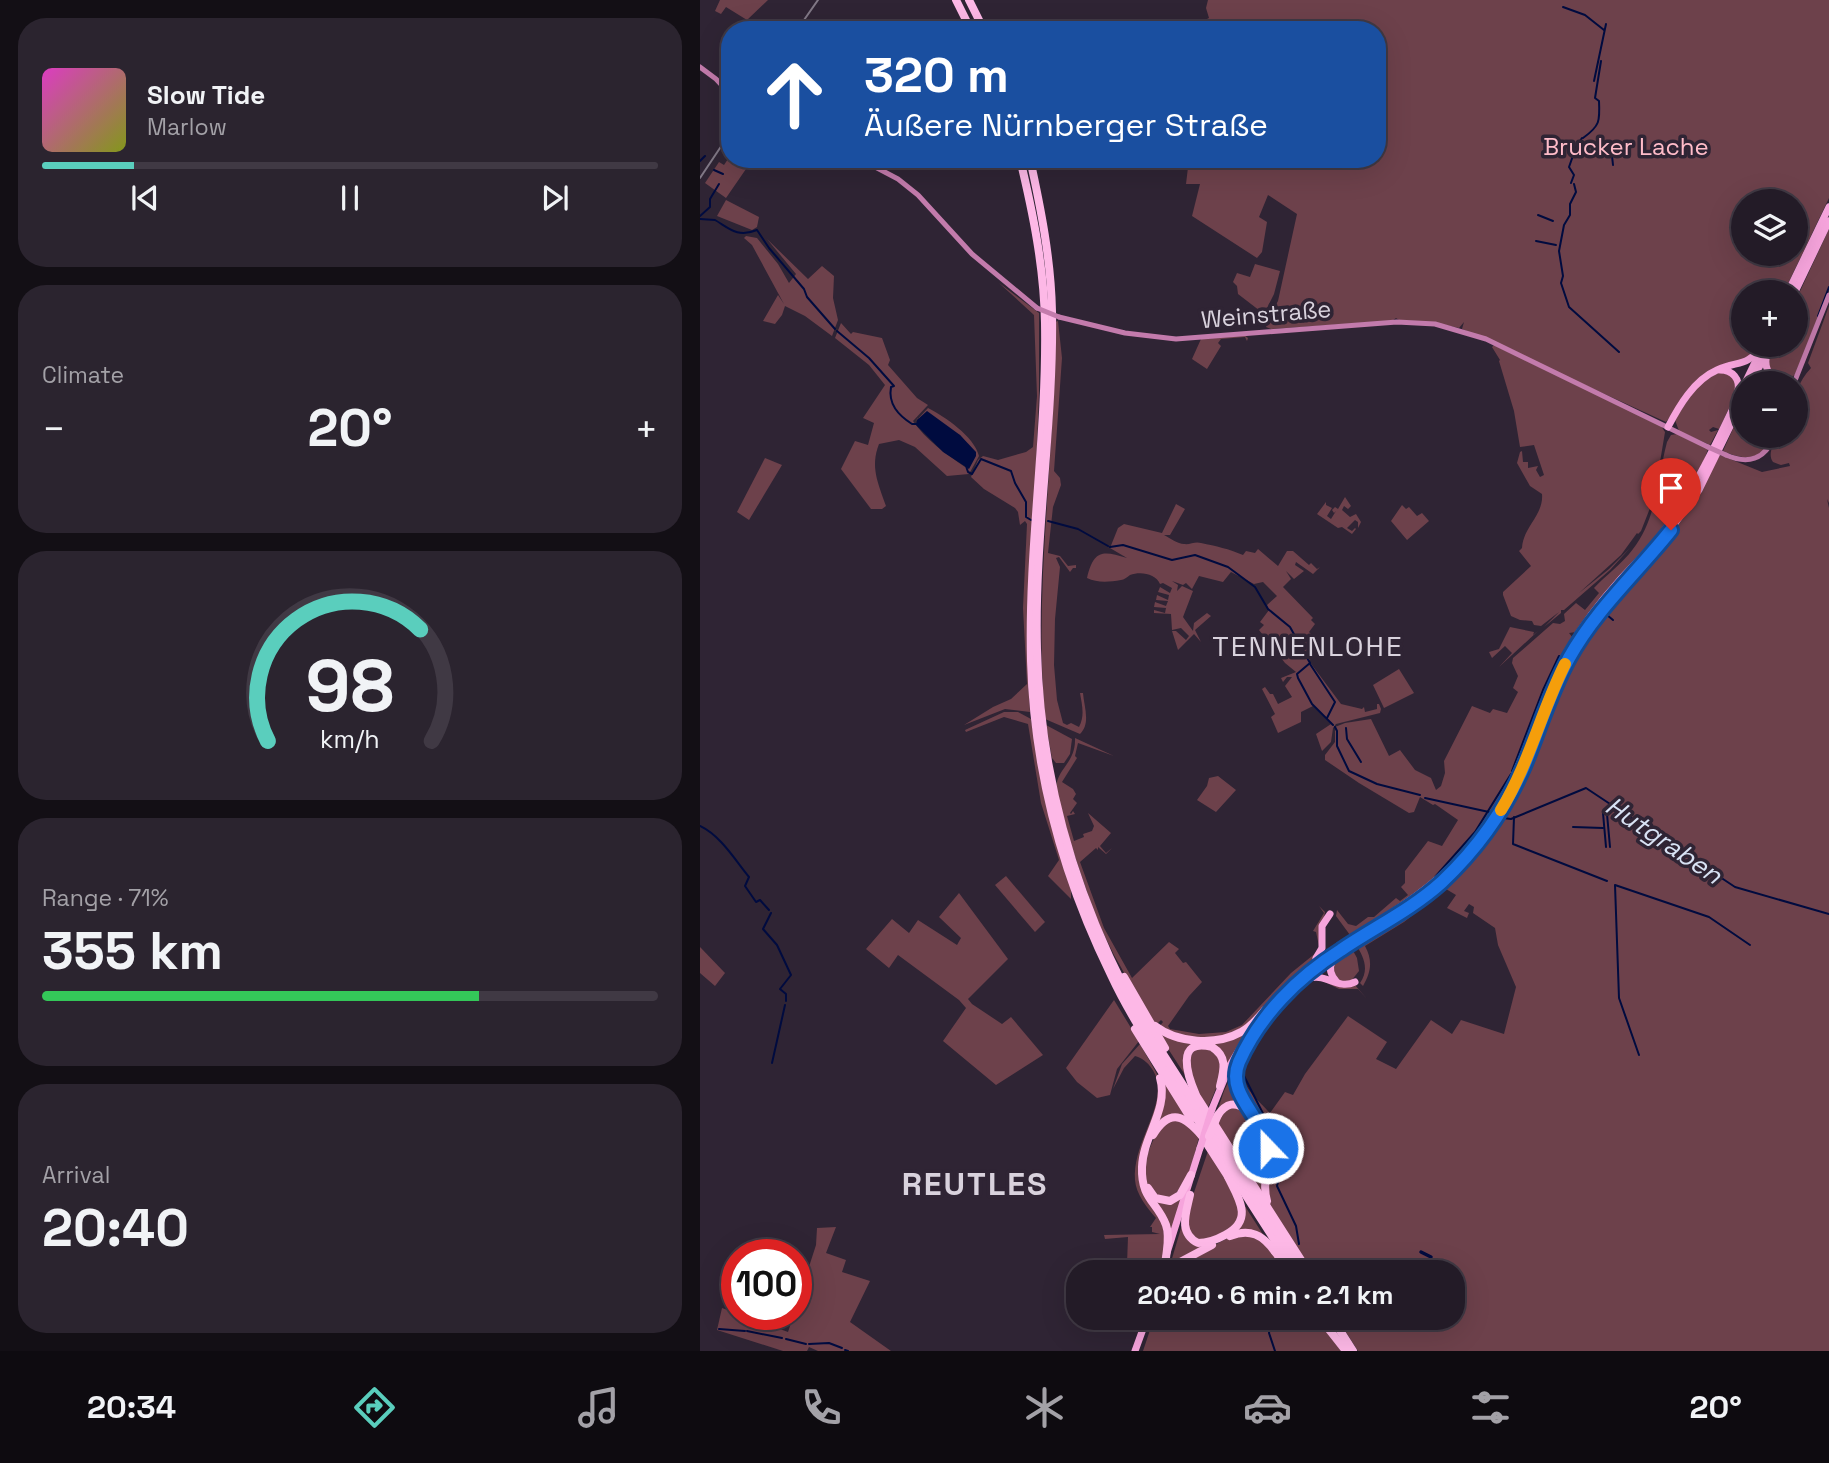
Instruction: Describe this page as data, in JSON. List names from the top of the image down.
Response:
{
  "streets": {
    "main road": ["Weinstraße"]
  },
  "districts": ["TENNENLOHE", "REUTLES"],
  "water": ["Hutgraben"],
  "parks": ["Brucker Lache"],
  "page": {
    "turn": ["320 m", "Äußere Nürnberger Straße"],
    "song": ["Slow Tide", "Marlow"],
    "map_buttons": ["+", "−"],
    "tile": [
      "Climate",
      ["Range · 71%", "355 km"],
      ["Arrival", "20:40"]
    ],
    "heat": ["−", "20°", "+"],
    "limit": "100",
    "trip": "20:40 · 6 min · 2.1 km",
    "tabs": ["20:34", "20°"],
    "gauge": ["98", "km/h"]
  }
}
